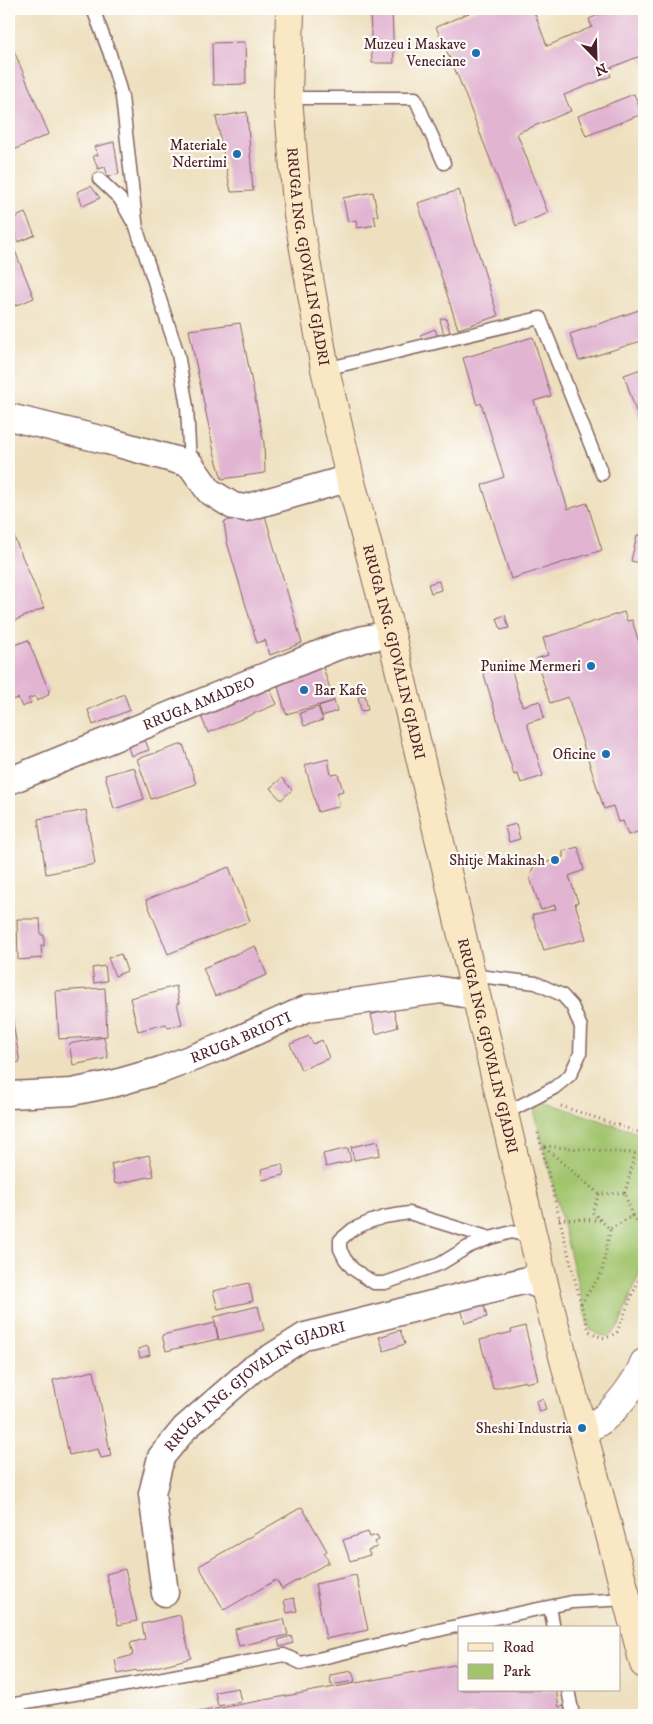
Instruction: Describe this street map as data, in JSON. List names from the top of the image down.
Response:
{
  "streets": {
    "main road": ["RRUGA ING. GJOVALIN GJADRI"],
    "street": ["RRUGA AMADEO", "RRUGA BRIOTI"]
  },
  "crossings": [
    ["RRUGA ING. GJOVALIN GJADRI", "RRUGA AMADEO"],
    ["RRUGA ING. GJOVALIN GJADRI", "RRUGA BRIOTI"]
  ],
  "places": [
    "Muzeu i Maskave Veneciane",
    "Materiale Ndertimi",
    "Punime Mermeri",
    "Bar Kafe",
    "Oficine",
    "Shitje Makinash",
    "Sheshi Industria"
  ],
  "legend": ["Road", "Park"],
  "north": "bottom right"
}
